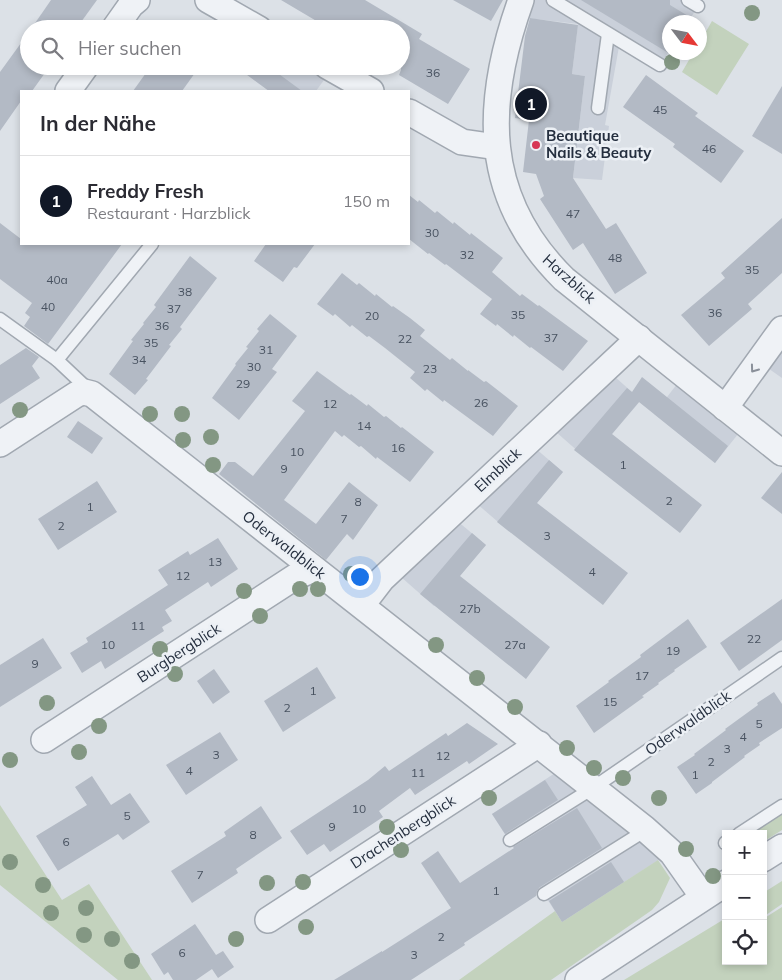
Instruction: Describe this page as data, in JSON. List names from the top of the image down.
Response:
{
  "streets": {
    "street": [
      "Harzblick",
      "Elmblick",
      "Oderwaldblick",
      "Burgbergblick",
      "Drachenbergblick"
    ]
  },
  "crossings": [
    ["Harzblick", "Elmblick"],
    ["Elmblick", "Oderwaldblick"],
    ["Oderwaldblick", "Burgbergblick"],
    ["Oderwaldblick", "Drachenbergblick"]
  ],
  "places": ["Beautique Nails & Beauty"],
  "house_numbers": [
    "36",
    "45",
    "46",
    "47",
    "30",
    "32",
    "48",
    "35",
    "40a",
    "38",
    "40",
    "37",
    "36",
    "35",
    "20",
    "36",
    "37",
    "22",
    "35",
    "31",
    "34",
    "30",
    "23",
    "29",
    "26",
    "12",
    "14",
    "16",
    "10",
    "1",
    "9",
    "2",
    "8",
    "1",
    "7",
    "2",
    "3",
    "13",
    "4",
    "12",
    "27b",
    "11",
    "22",
    "10",
    "27a",
    "19",
    "9",
    "17",
    "1",
    "15",
    "2",
    "5",
    "4",
    "3",
    "3",
    "12",
    "2",
    "4",
    "11",
    "1",
    "10",
    "5",
    "9",
    "8",
    "6",
    "7",
    "1",
    "2",
    "6",
    "3"
  ],
  "north": "bottom right",
  "page": {
    "search": "Hier suchen",
    "pins": "1",
    "heading": "In der Nähe",
    "list": [
      {
        "mark": "1",
        "name": "Freddy Fresh",
        "note": "Restaurant · Harzblick",
        "value": "150 m"
      }
    ],
    "map_buttons": ["+", "−"]
  }
}
